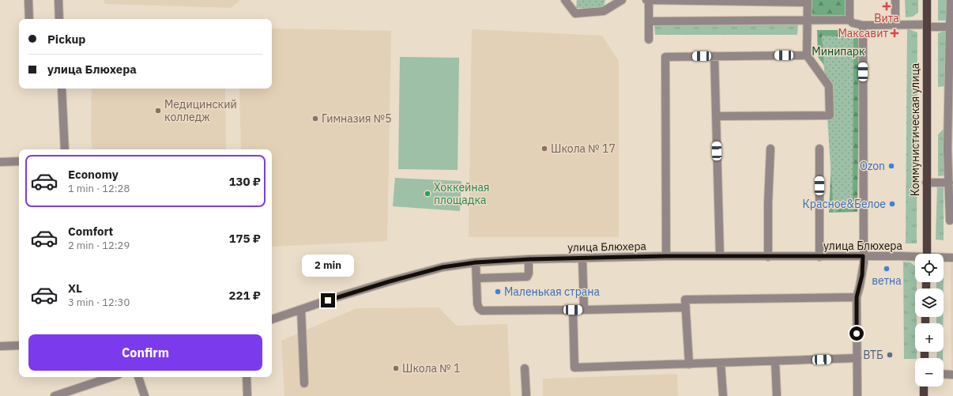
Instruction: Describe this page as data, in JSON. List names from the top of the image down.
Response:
{
  "streets": {
    "main road": ["Коммунистическая улица"],
    "street": ["улица Блюхера"]
  },
  "parks": ["Минипарк"],
  "places": {
    "health": ["Вита", "Максавит"],
    "other": [
      "Медицинский колледж",
      "Гимназия №5",
      "Школа № 17",
      "Ozon",
      "Хоккейная площадка",
      "Красное&Белое",
      "ветна",
      "Маленькая страна",
      "ВТБ",
      "Школа № 1"
    ]
  },
  "page": {
    "banner": ["Pickup", "улица Блюхера"],
    "list": [
      {
        "name": "Economy",
        "note": "1 min · 12:28",
        "value": "130 ₽"
      },
      {
        "name": "Comfort",
        "note": "2 min · 12:29",
        "value": "175 ₽"
      },
      {
        "name": "XL",
        "note": "3 min · 12:30",
        "value": "221 ₽"
      }
    ],
    "map_buttons": ["+", "−"],
    "bubble": "2 min",
    "buttons": "Confirm"
  }
}
